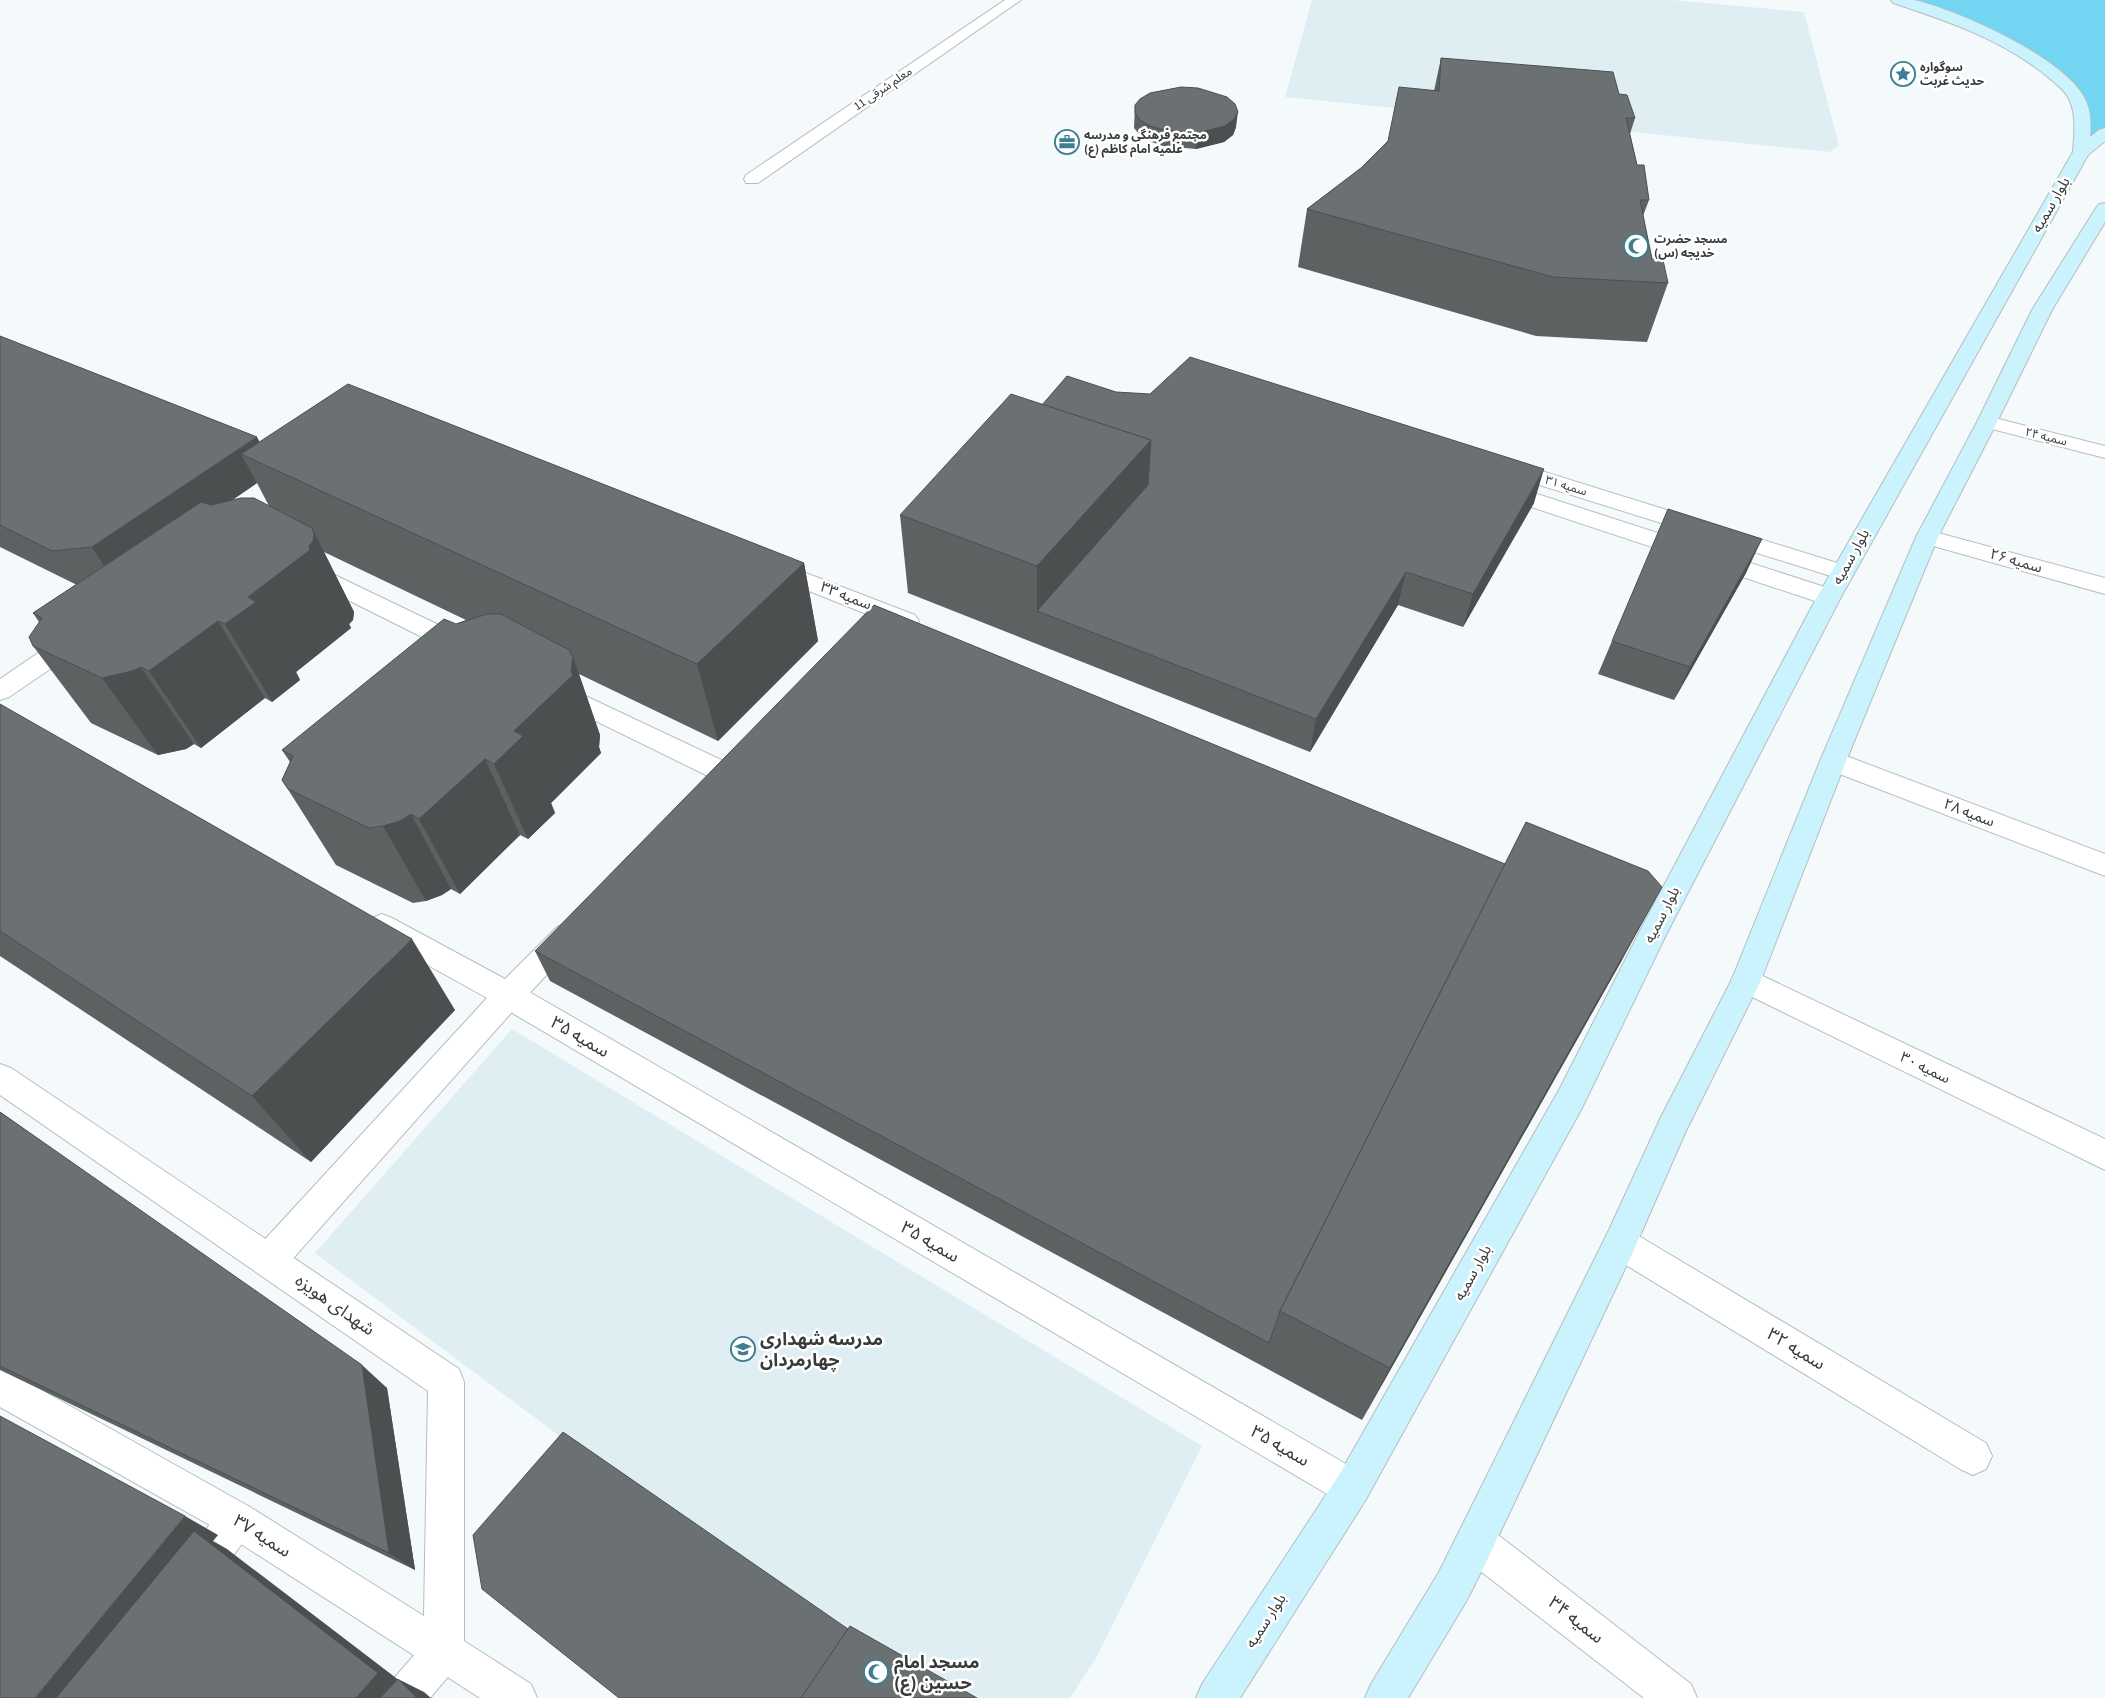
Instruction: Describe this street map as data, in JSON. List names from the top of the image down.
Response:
{
  "streets": {
    "main road": ["بلوار سمیه"],
    "street": [
      "معلم شرقی 11",
      "سمیه ۲۴",
      "سمیه ۳۱",
      "سمیه ۲۶",
      "سمیه ۳۳",
      "سمیه ۲۸",
      "سمیه ۳۵",
      "سمیه ۳۰",
      "شهدای هویزه",
      "سمیه ۳۲",
      "سمیه ۳۷",
      "سمیه ۳۴"
    ]
  },
  "crossings": [
    ["بلوار سمیه", "سمیه ۳۱"],
    ["بلوار سمیه", "سمیه ۳۵"],
    ["شهدای هویزه", "سمیه ۳۷"]
  ],
  "places": {
    "place": ["سوگواره حدیث غربت"],
    "office": ["مجتمع فرهنگی و مدرسه علمیه امام کاظم (ع)"],
    "mosque": ["مسجد حضرت خدیجه (س)", "مسجد امام حسین (ع)"],
    "school or university": ["مدرسه شهداری چهارمردان"]
  }
}
